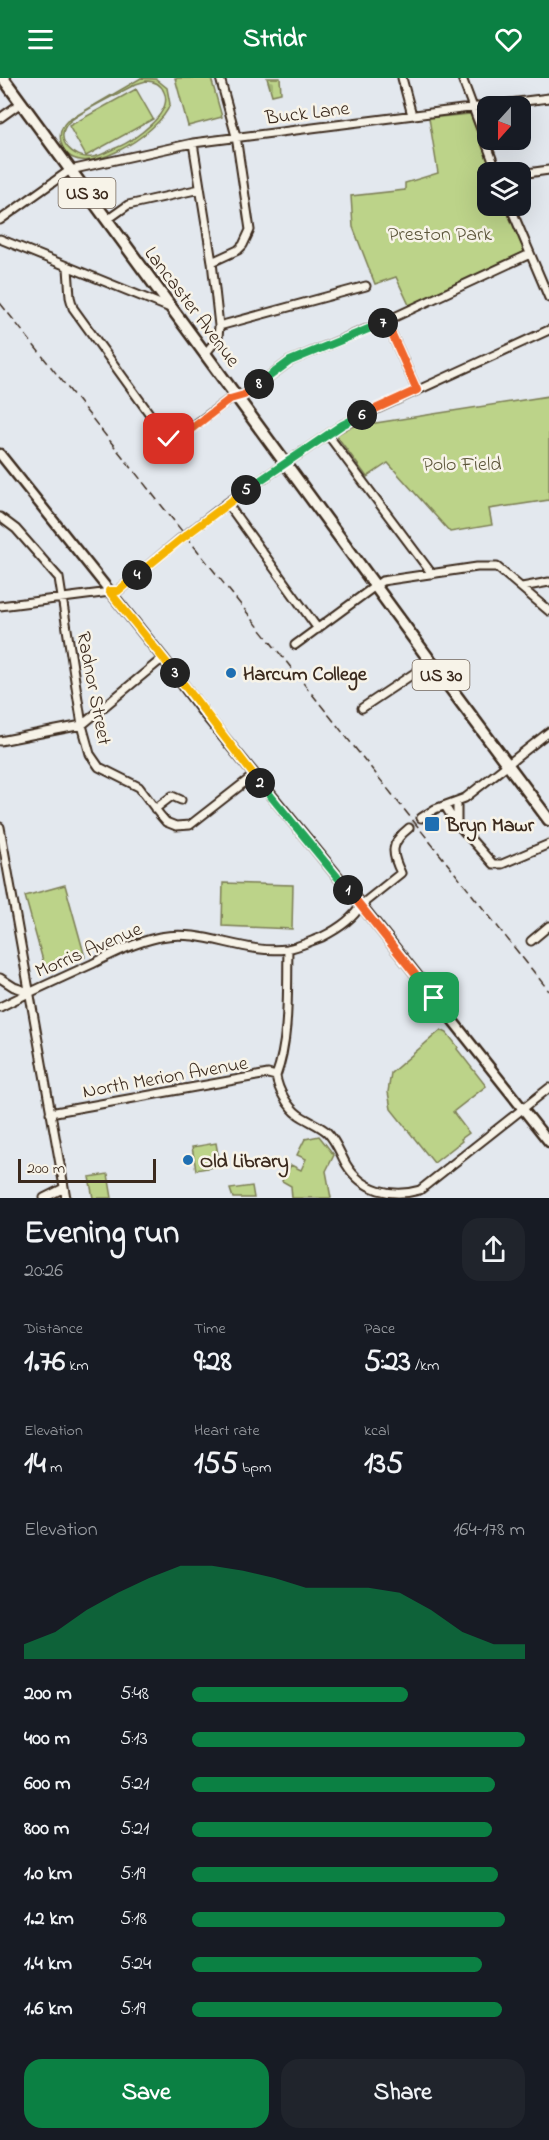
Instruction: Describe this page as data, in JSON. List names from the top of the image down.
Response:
{
  "streets": {
    "highway": ["US 30", "Lancaster Avenue"],
    "street": [
      "Buck Lane",
      "Radnor Street",
      "Morris Avenue",
      "North Merion Avenue"
    ]
  },
  "crossings": [
    ["Buck Lane", "Lancaster Avenue"],
    ["US 30", "Lancaster Avenue"]
  ],
  "parks": ["Preston Park", "Polo Field"],
  "places": {
    "other": ["Harcum College", "Old Library"],
    "transit": ["Bryn Mawr"]
  },
  "scale_bar": "200 m",
  "north": "bottom",
  "page": {
    "header": "Stridr",
    "pins": [
      "7",
      "8",
      "6",
      "5",
      "4",
      "3",
      "2",
      "1"
    ],
    "scale": "200 m",
    "heading": ["Evening run", "20:26"],
    "stats": [
      ["Distance", "1.76 km"],
      ["Time", "9:28"],
      ["Pace", "5:23 /km"],
      ["Elevation", "14 m"],
      ["Heart rate", "155 bpm"],
      ["kcal", "135"]
    ],
    "chart": ["Elevation", "164–178 m"],
    "list": [
      {
        "name": "200 m",
        "note": "5:48"
      },
      {
        "name": "400 m",
        "note": "5:13"
      },
      {
        "name": "600 m",
        "note": "5:21"
      },
      {
        "name": "800 m",
        "note": "5:21"
      },
      {
        "name": "1.0 km",
        "note": "5:19"
      },
      {
        "name": "1.2 km",
        "note": "5:18"
      },
      {
        "name": "1.4 km",
        "note": "5:24"
      },
      {
        "name": "1.6 km",
        "note": "5:19"
      }
    ],
    "buttons": ["Save", "Share"]
  }
}
